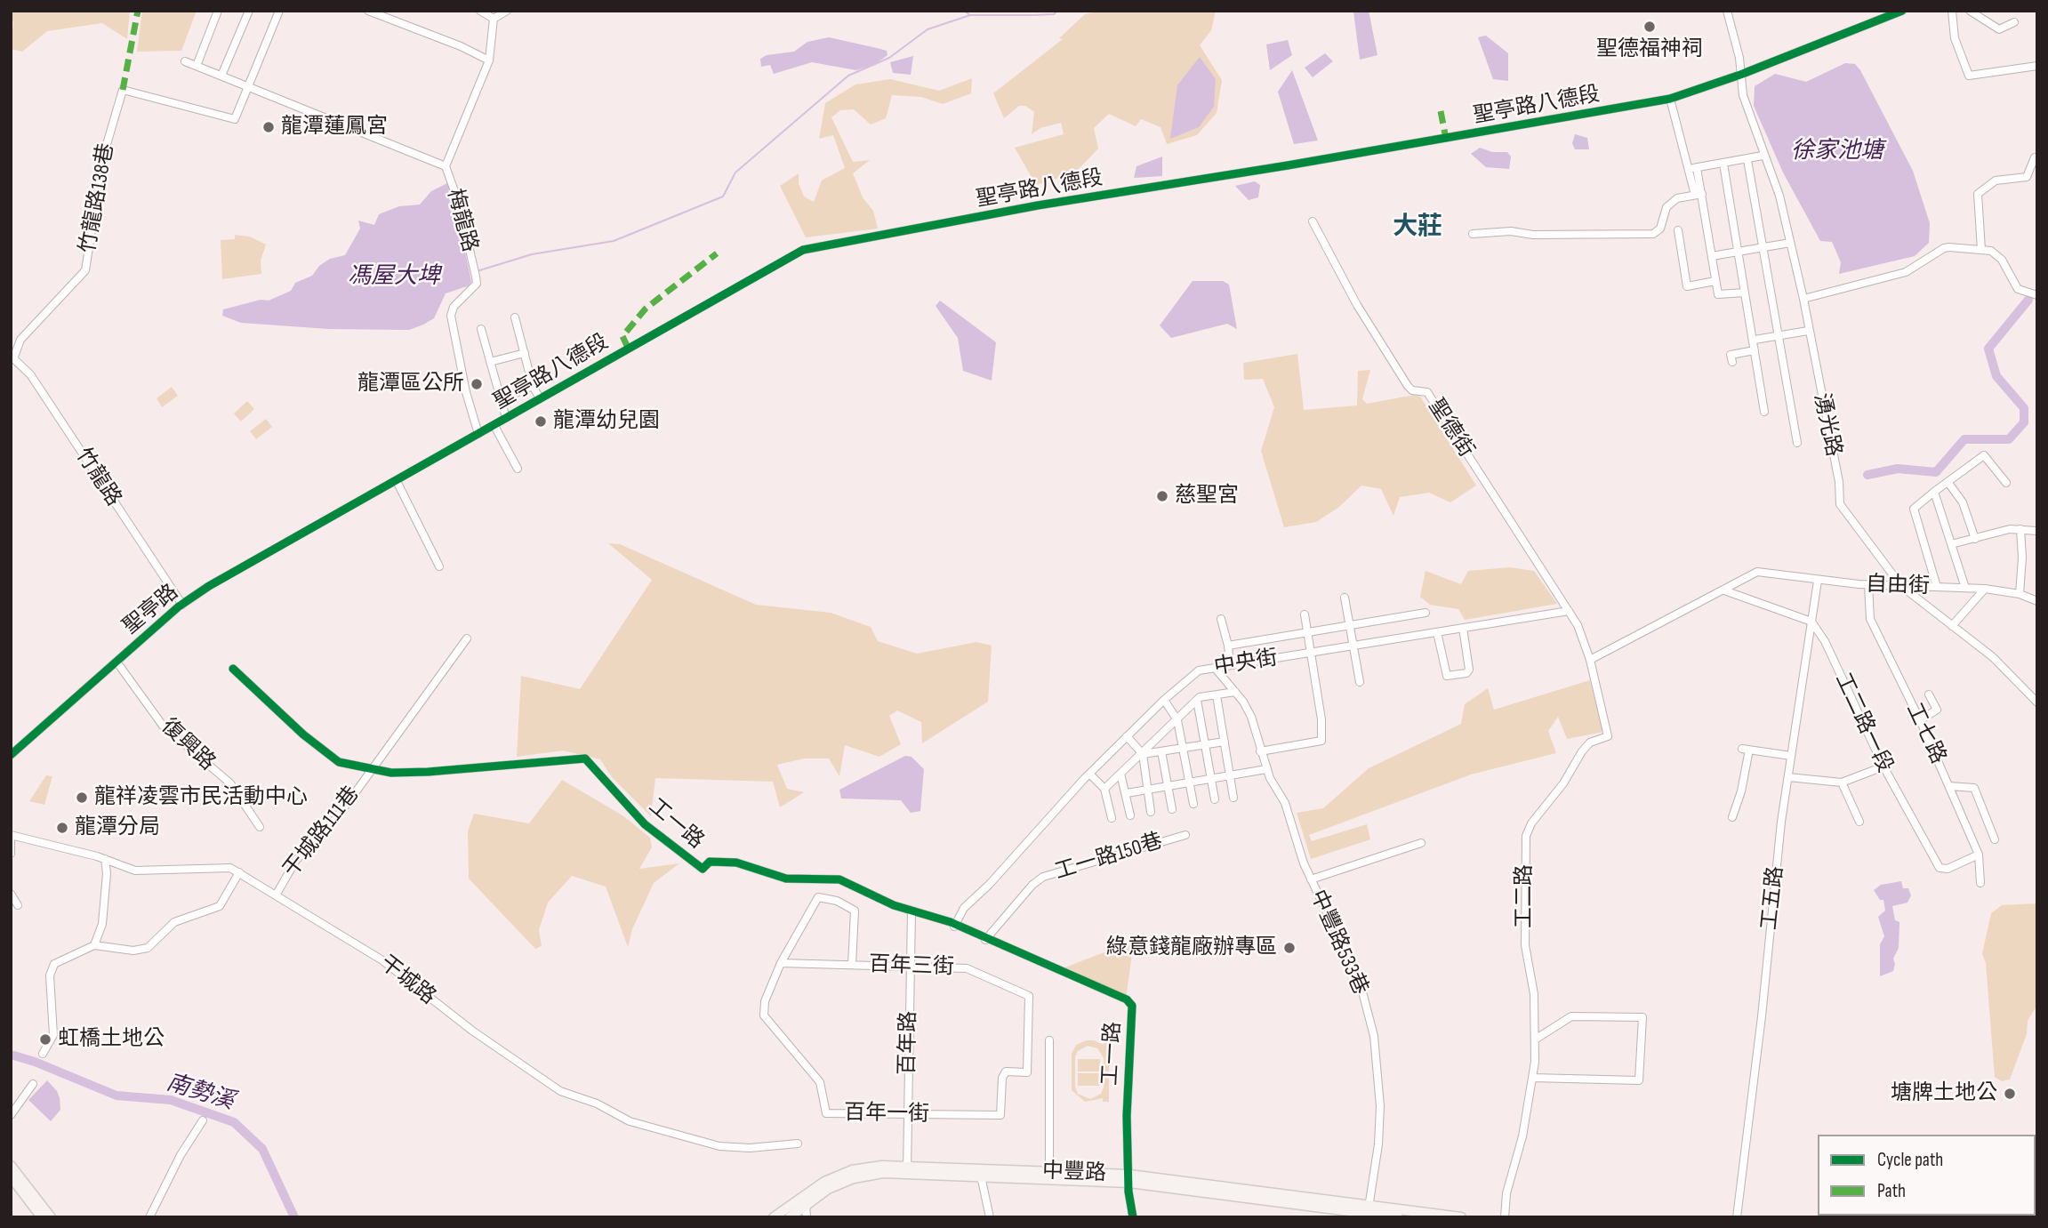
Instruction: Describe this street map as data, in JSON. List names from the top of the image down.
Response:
{
  "streets": {
    "main road": ["中豐路"],
    "street": [
      "聖亭路八德段",
      "竹龍路138巷",
      "梅龍路",
      "湧光路",
      "聖德街",
      "竹龍路",
      "自由街",
      "聖亭路",
      "中央街",
      "工二路一段",
      "工七路",
      "復興路",
      "工一路",
      "干城路111巷",
      "工一路150巷",
      "工二路",
      "工五路",
      "中豐路533巷",
      "百年三街",
      "干城路",
      "百年路",
      "百年一街"
    ]
  },
  "crossings": [
    ["聖亭路八德段", "梅龍路"],
    ["聖亭路八德段", "湧光路"],
    ["聖亭路八德段", "聖亭路"],
    ["竹龍路138巷", "竹龍路"],
    ["湧光路", "自由街"],
    ["聖德街", "中央街"],
    ["聖德街", "工二路"],
    ["竹龍路", "聖亭路"],
    ["自由街", "工七路"],
    ["自由街", "工五路"],
    ["聖亭路", "復興路"],
    ["中央街", "工一路"],
    ["中央街", "工二路"],
    ["中央街", "中豐路533巷"],
    ["工二路一段", "工七路"],
    ["工二路一段", "工五路"],
    ["工一路", "干城路111巷"],
    ["工一路", "工一路150巷"],
    ["工一路", "百年路"],
    ["工一路", "中豐路"],
    ["干城路111巷", "干城路"],
    ["中豐路533巷", "中豐路"],
    ["百年三街", "百年路"],
    ["百年三街", "百年一街"],
    ["百年路", "百年一街"],
    ["百年路", "中豐路"]
  ],
  "districts": ["大莊"],
  "water": ["徐家池塘", "馮屋大埤", "南勢溪"],
  "places": [
    "聖德福神祠",
    "龍潭蓮鳳宮",
    "龍潭區公所",
    "龍潭幼兒園",
    "慈聖宮",
    "龍祥凌雲市民活動中心",
    "龍潭分局",
    "綠意錢龍廠辦專區",
    "虹橋土地公",
    "塘牌土地公"
  ],
  "legend": ["Cycle path", "Path"]
}
